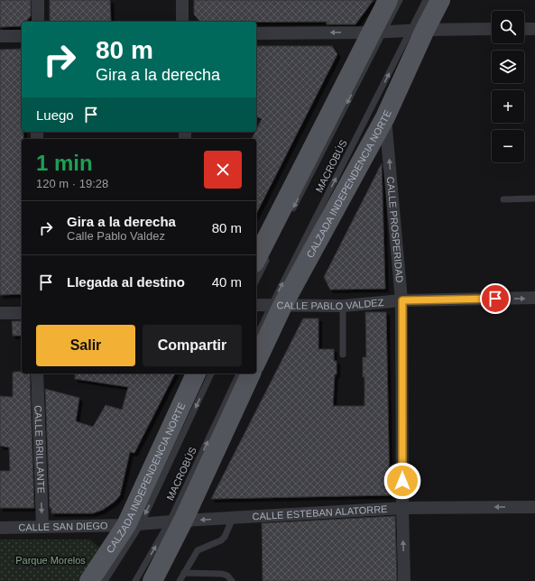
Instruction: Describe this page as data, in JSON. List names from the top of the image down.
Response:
{
  "streets": {
    "main road": ["CALZADA INDEPENDENCIA NORTE"],
    "street": [
      "CALLE PROSPERIDAD",
      "CALLE PABLO VALDEZ",
      "CALLE BRILLANTE",
      "CALLE ESTEBAN ALATORRE",
      "CALLE SAN DIEGO"
    ],
    "lane": ["MACROBÚS"]
  },
  "crossings": [
    ["MACROBÚS", "CALZADA INDEPENDENCIA NORTE"],
    ["MACROBÚS", "CALLE PABLO VALDEZ"],
    ["MACROBÚS", "CALLE ESTEBAN ALATORRE"],
    ["MACROBÚS", "CALLE SAN DIEGO"],
    ["CALZADA INDEPENDENCIA NORTE", "CALLE PROSPERIDAD"],
    ["CALZADA INDEPENDENCIA NORTE", "CALLE PABLO VALDEZ"],
    ["CALZADA INDEPENDENCIA NORTE", "CALLE ESTEBAN ALATORRE"],
    ["CALZADA INDEPENDENCIA NORTE", "CALLE SAN DIEGO"],
    ["CALLE PROSPERIDAD", "CALLE PABLO VALDEZ"],
    ["CALLE PROSPERIDAD", "CALLE ESTEBAN ALATORRE"],
    ["CALLE BRILLANTE", "CALLE SAN DIEGO"],
    ["CALLE ESTEBAN ALATORRE", "CALLE SAN DIEGO"]
  ],
  "one_way": [
    "CALLE PROSPERIDAD",
    "CALLE PABLO VALDEZ",
    "CALLE BRILLANTE",
    "CALLE ESTEBAN ALATORRE"
  ],
  "parks": ["Parque Morelos"],
  "page": {
    "map_buttons": ["+", "−"],
    "turn": ["80 m", "Gira a la derecha"],
    "then": "Luego",
    "heading": ["1 min", "120 m · 19:28"],
    "list": [
      {
        "name": "Gira a la derecha",
        "note": "Calle Pablo Valdez",
        "value": "80 m"
      },
      {
        "name": "Llegada al destino",
        "value": "40 m"
      }
    ],
    "buttons": ["Salir", "Compartir"]
  }
}
